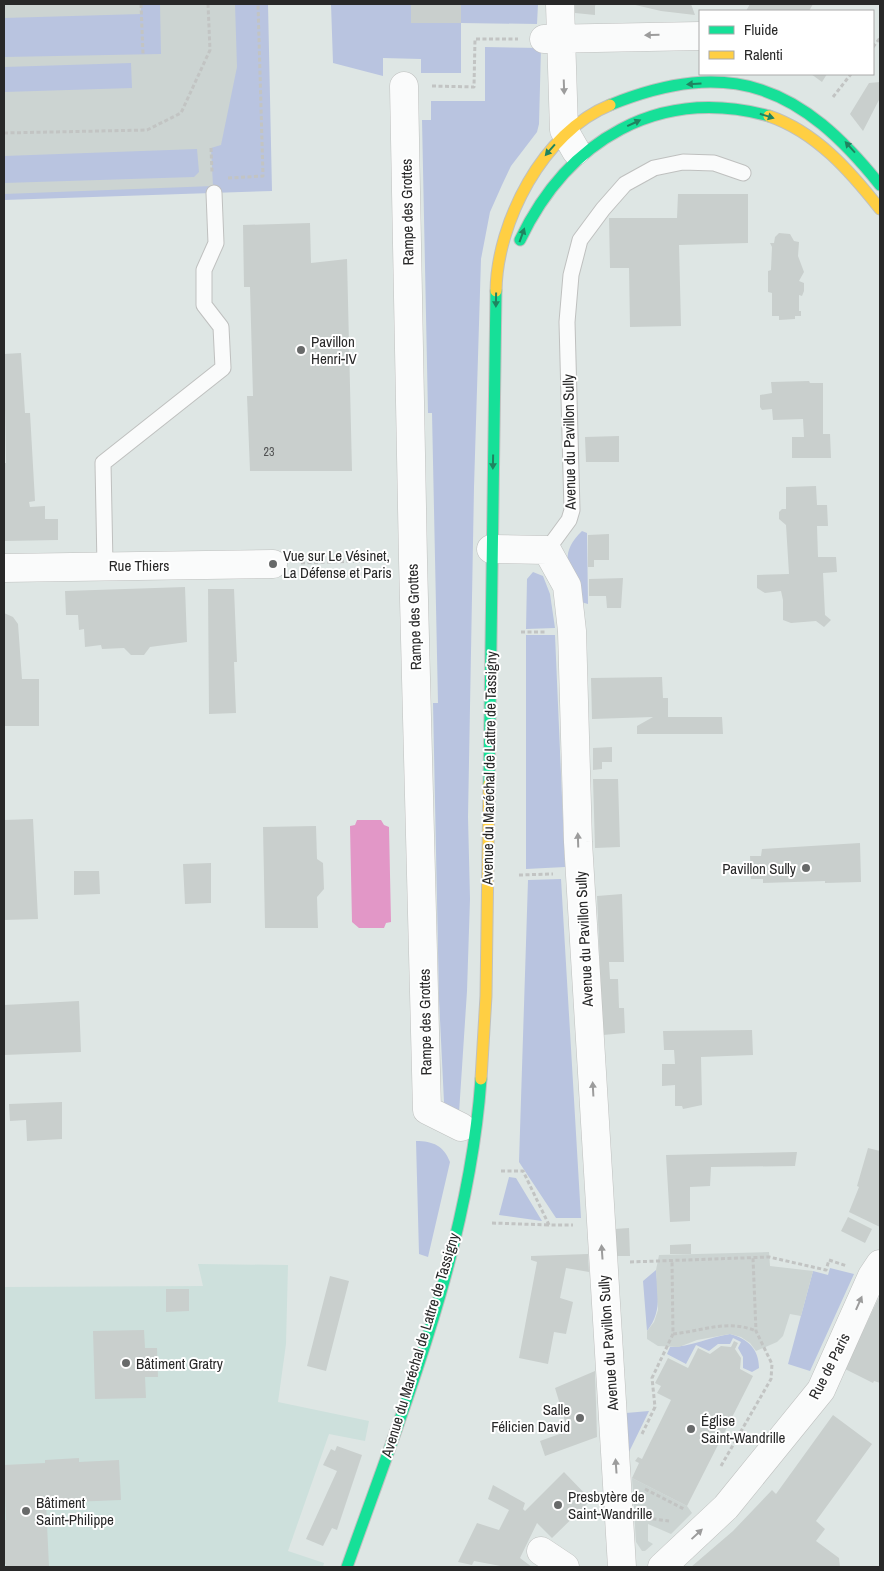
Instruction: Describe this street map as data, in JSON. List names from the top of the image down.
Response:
{
  "streets": {
    "main road": ["Avenue du Maréchal de Lattre de Tassigny"],
    "street": [
      "Rampe des Grottes",
      "Avenue du Pavillon Sully",
      "Rue Thiers",
      "Rue de Paris"
    ]
  },
  "one_way": ["Avenue du Pavillon Sully", "Rue de Paris"],
  "places": [
    "Pavillon Henri-IV",
    "Vue sur Le Vésinet, La Défense et Paris",
    "Pavillon Sully",
    "Bâtiment Gratry",
    "Salle Félicien David",
    "Église Saint-Wandrille",
    "Presbytère de Saint-Wandrille",
    "Bâtiment Saint-Philippe"
  ],
  "house_numbers": ["23"],
  "legend": ["Fluide", "Ralenti"]
}
